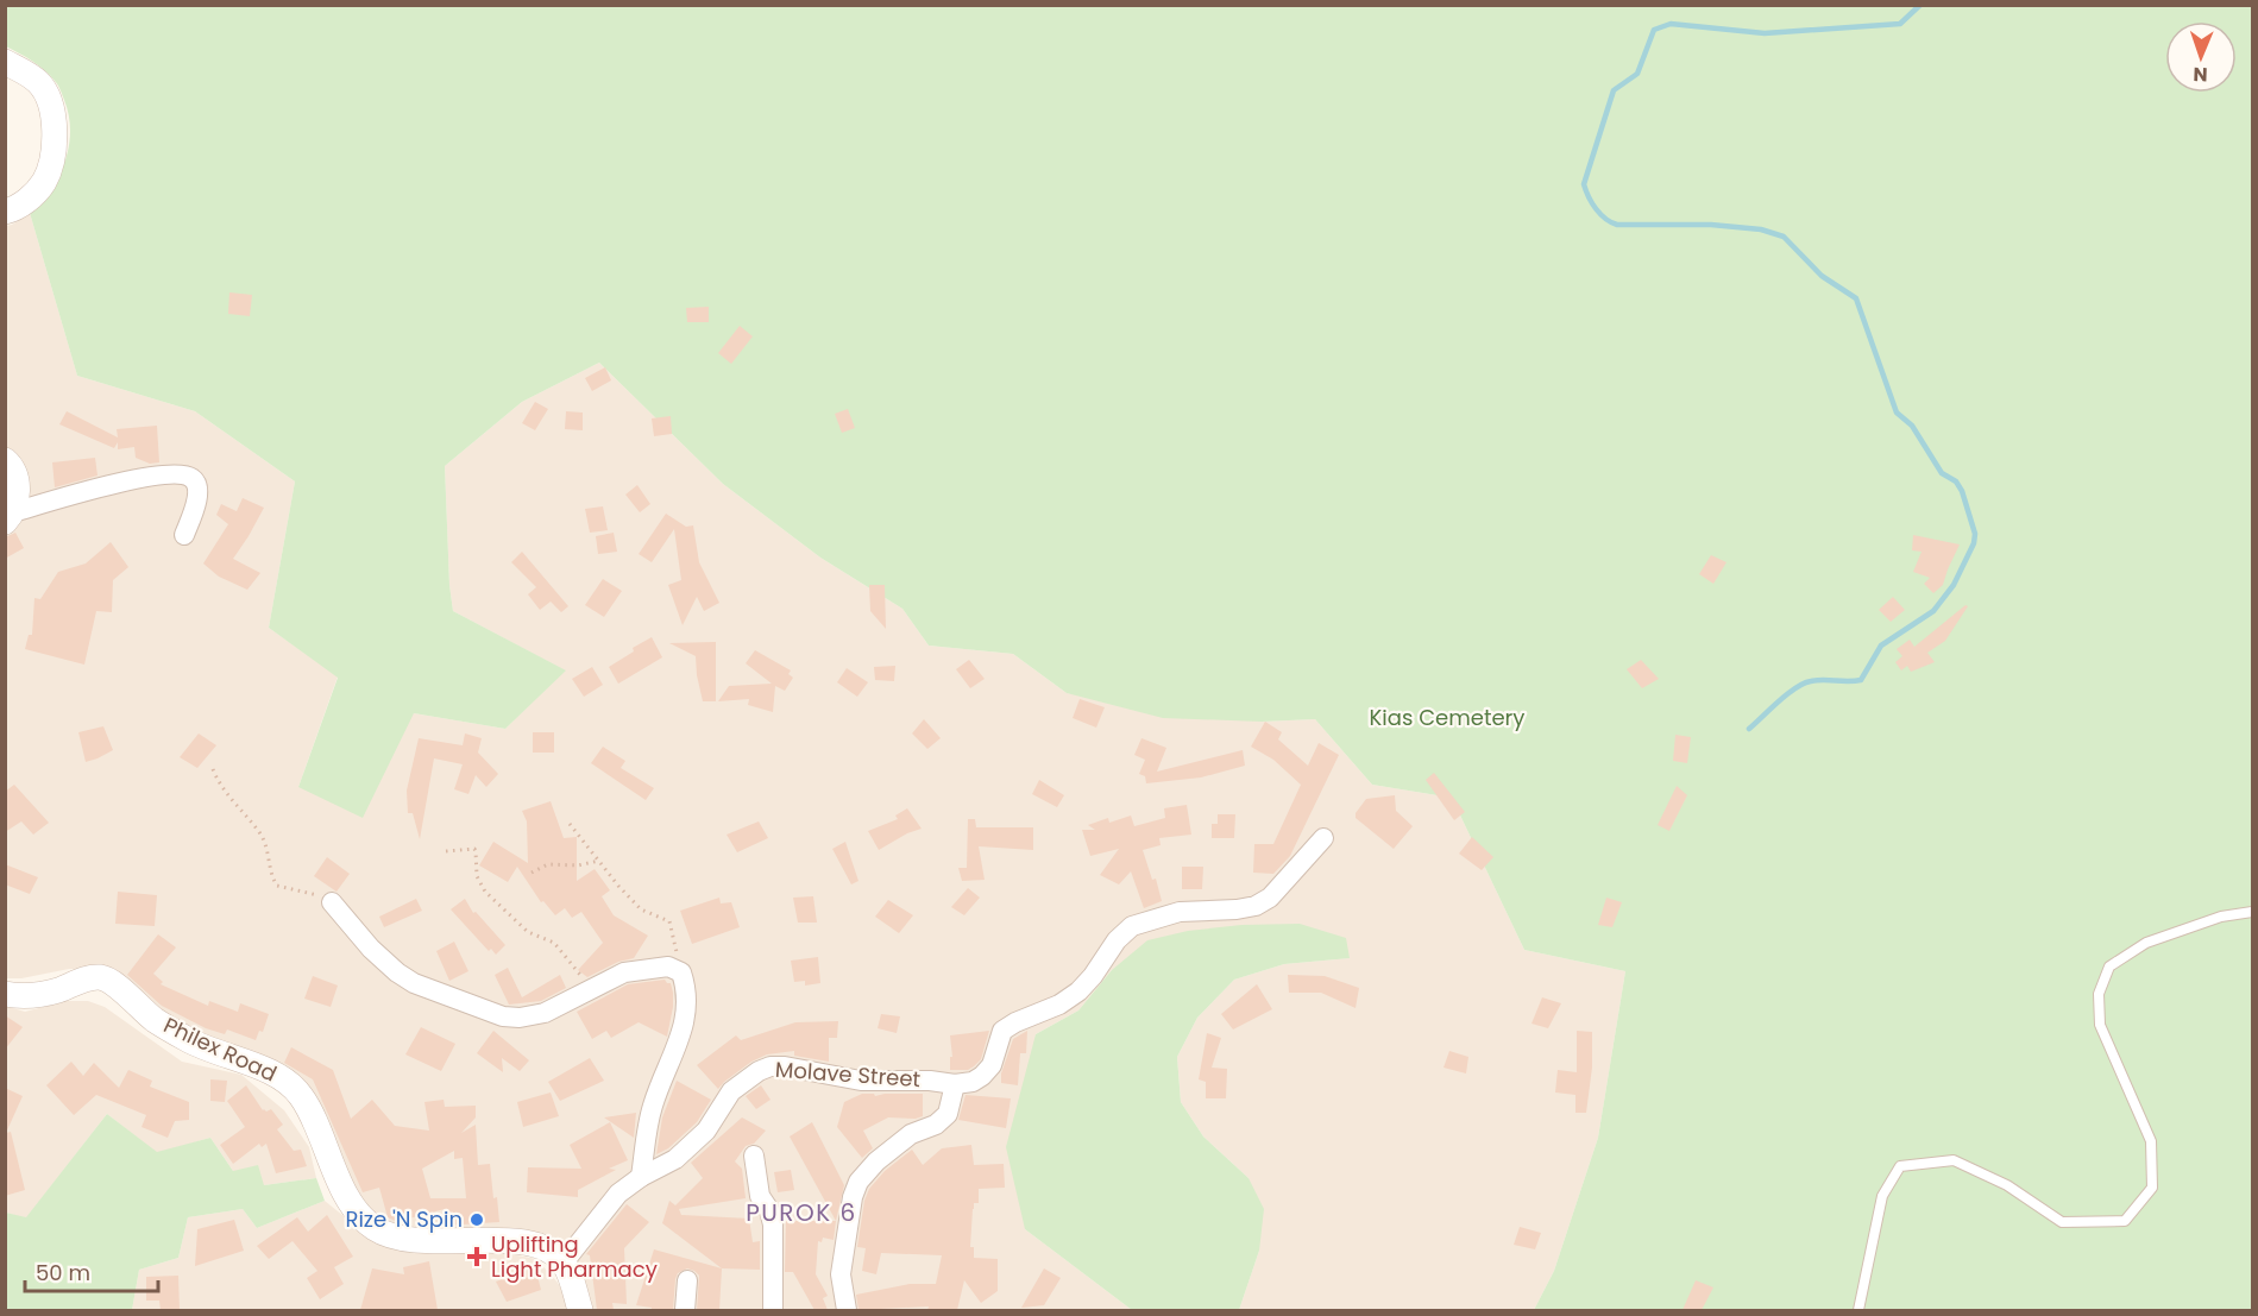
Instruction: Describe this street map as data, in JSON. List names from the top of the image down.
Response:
{
  "streets": {
    "street": ["Philex Road", "Molave Street"]
  },
  "crossings": [
    ["Philex Road", "Molave Street"]
  ],
  "districts": ["PUROK 6"],
  "parks": ["Kias Cemetery"],
  "places": {
    "other": ["Rize 'N Spin"],
    "health": ["Uplifting Light Pharmacy"]
  },
  "scale_bar": "50 m",
  "north": "bottom"
}
